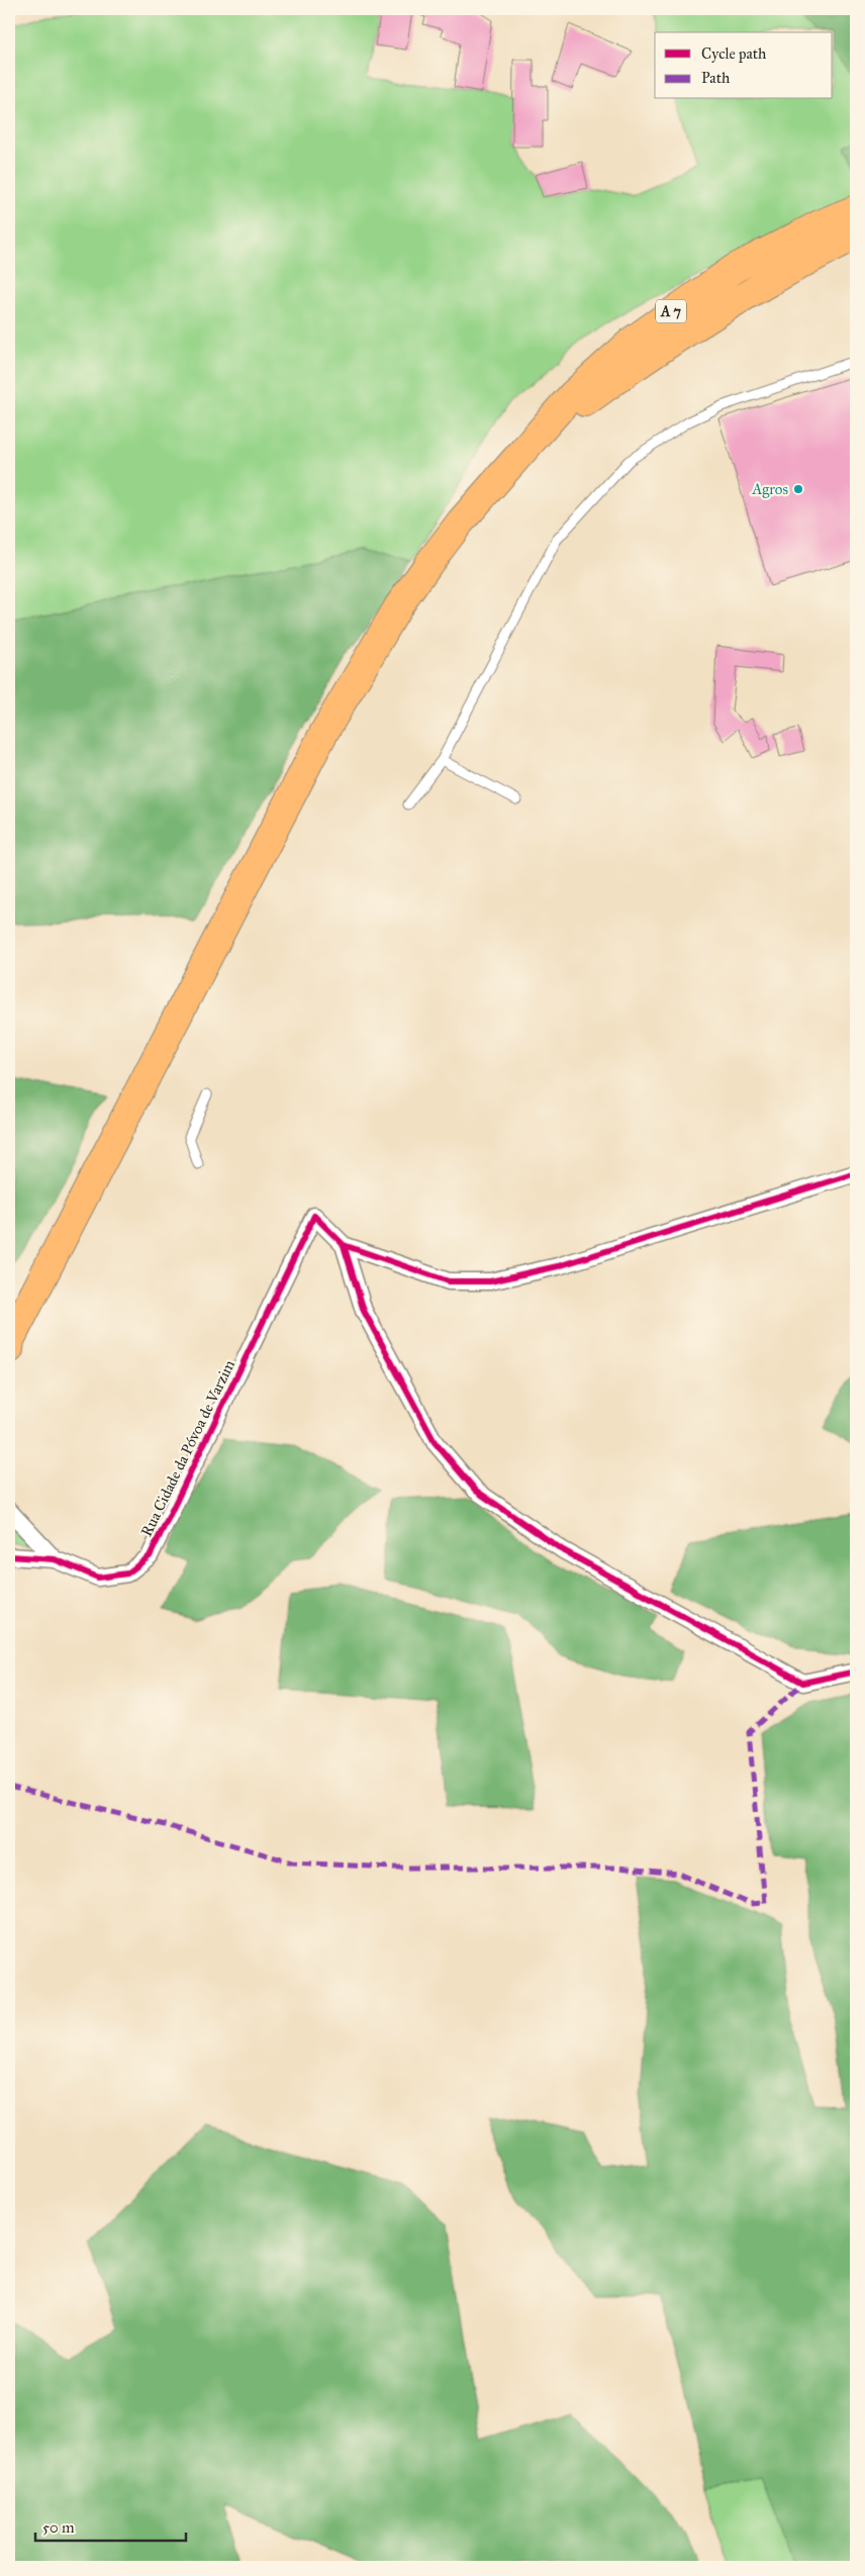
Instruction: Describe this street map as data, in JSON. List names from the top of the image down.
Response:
{
  "streets": {
    "highway": ["A 7"],
    "street": ["Rua Cidade da Póvoa de Varzim"]
  },
  "places": ["Agros"],
  "legend": ["Cycle path", "Path"],
  "scale_bar": "50 m"
}
